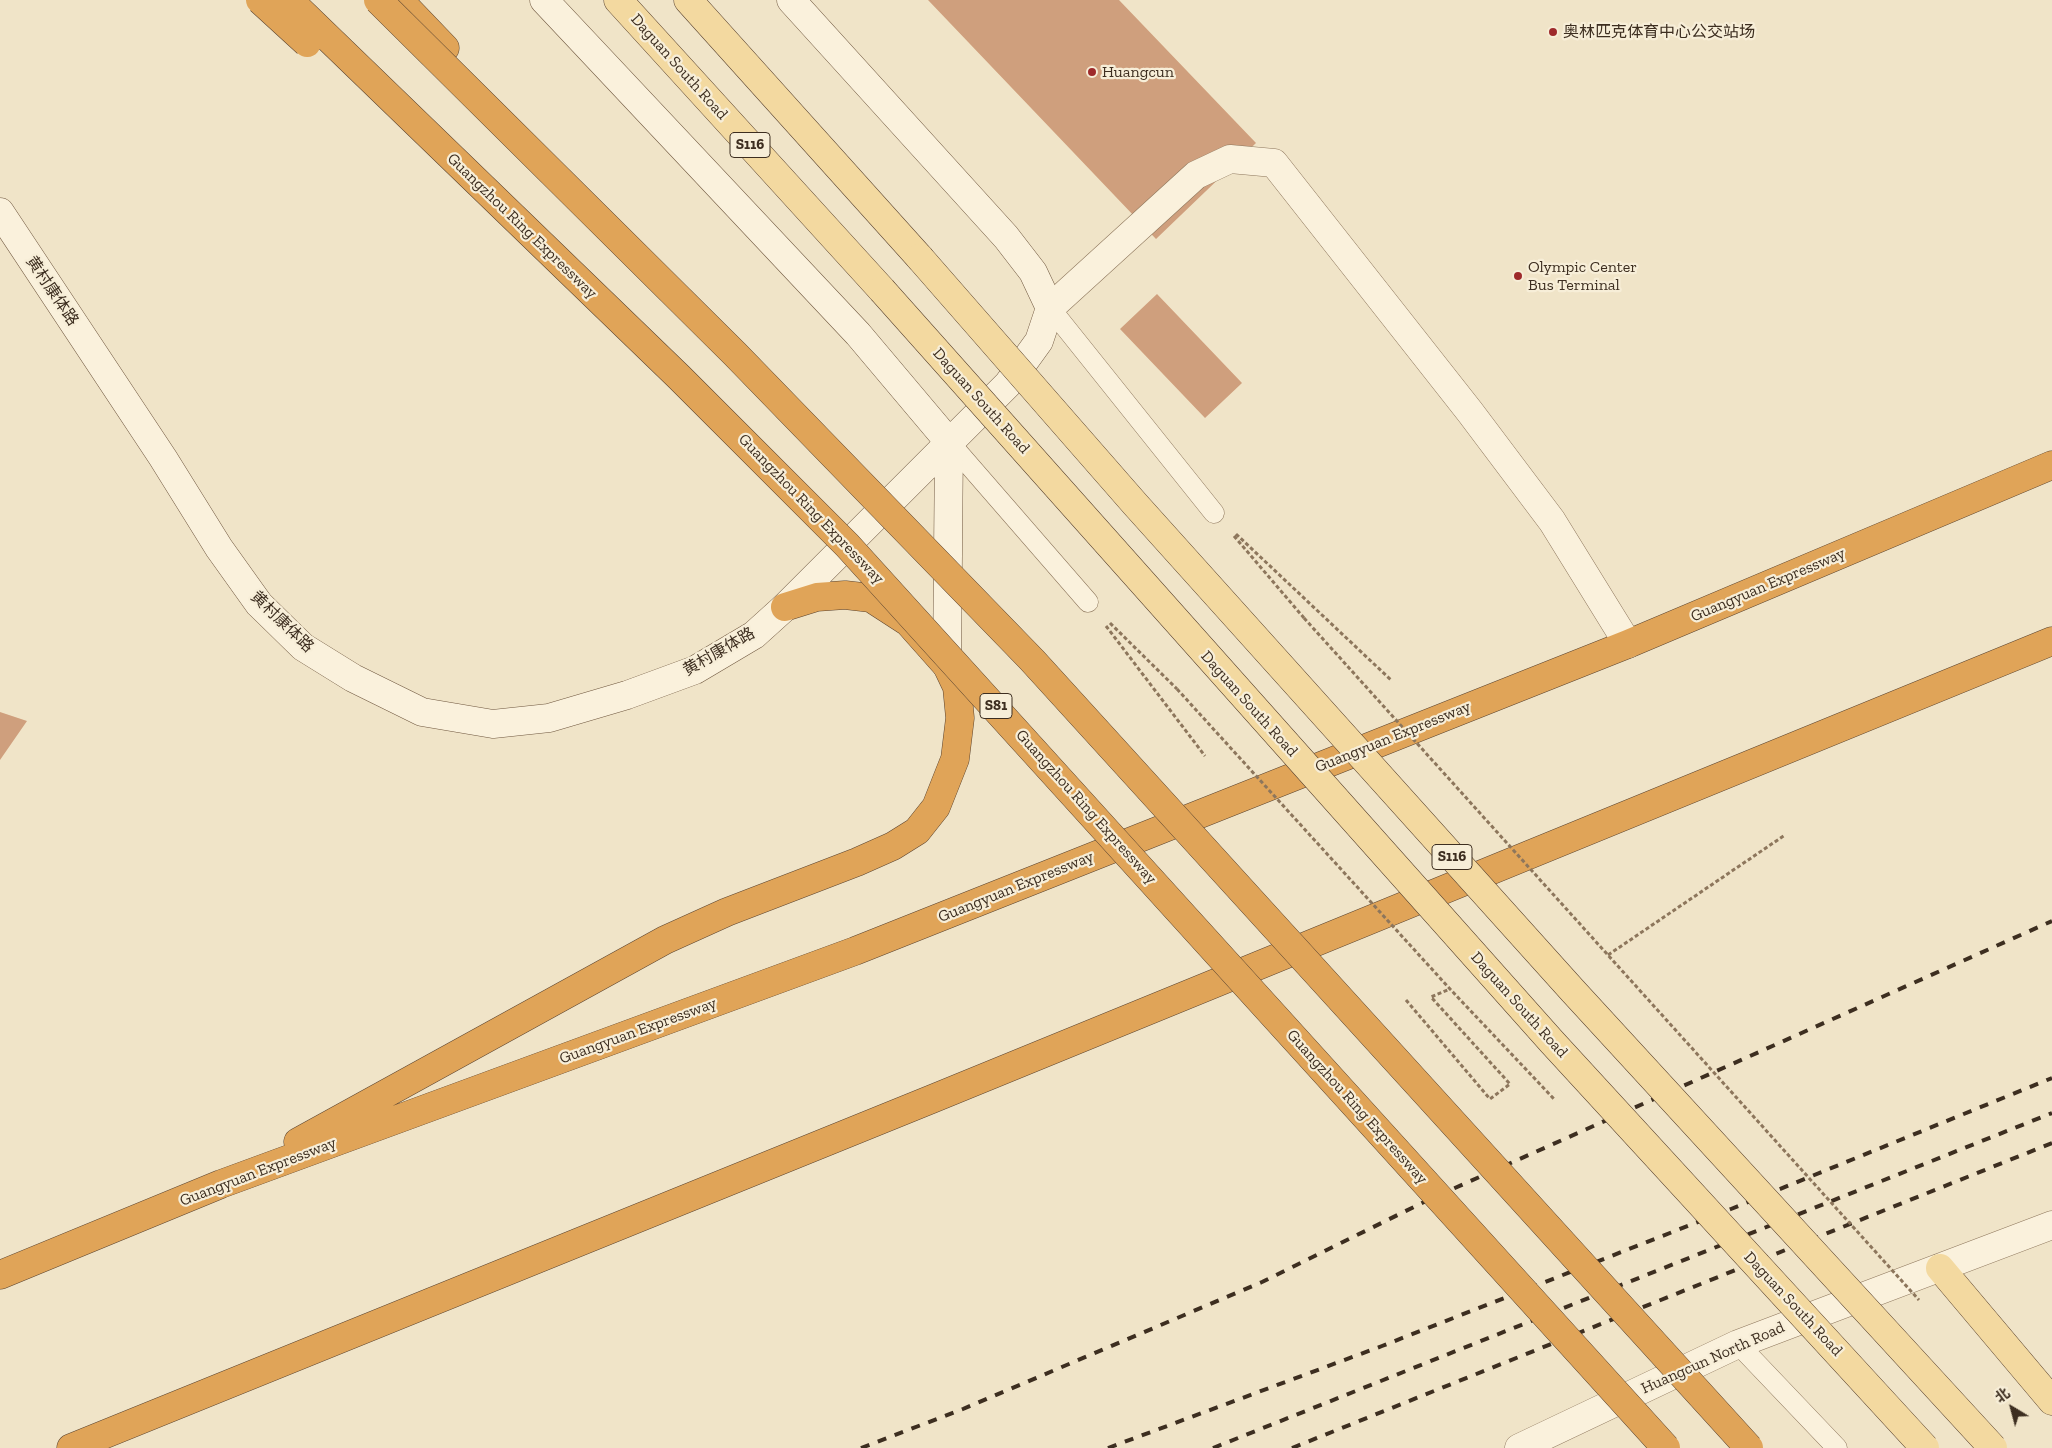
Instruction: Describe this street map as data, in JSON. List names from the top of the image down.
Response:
{
  "streets": {
    "highway": ["Guangzhou Ring Expressway", "Guangyuan Expressway", "S81"],
    "main road": ["Daguan South Road", "S116"],
    "street": ["黄村康体路", "Huangcun North Road"]
  },
  "places": ["奥林匹克体育中心公交站场", "Huangcun", "Olympic Center Bus Terminal"],
  "north": "top left"
}
